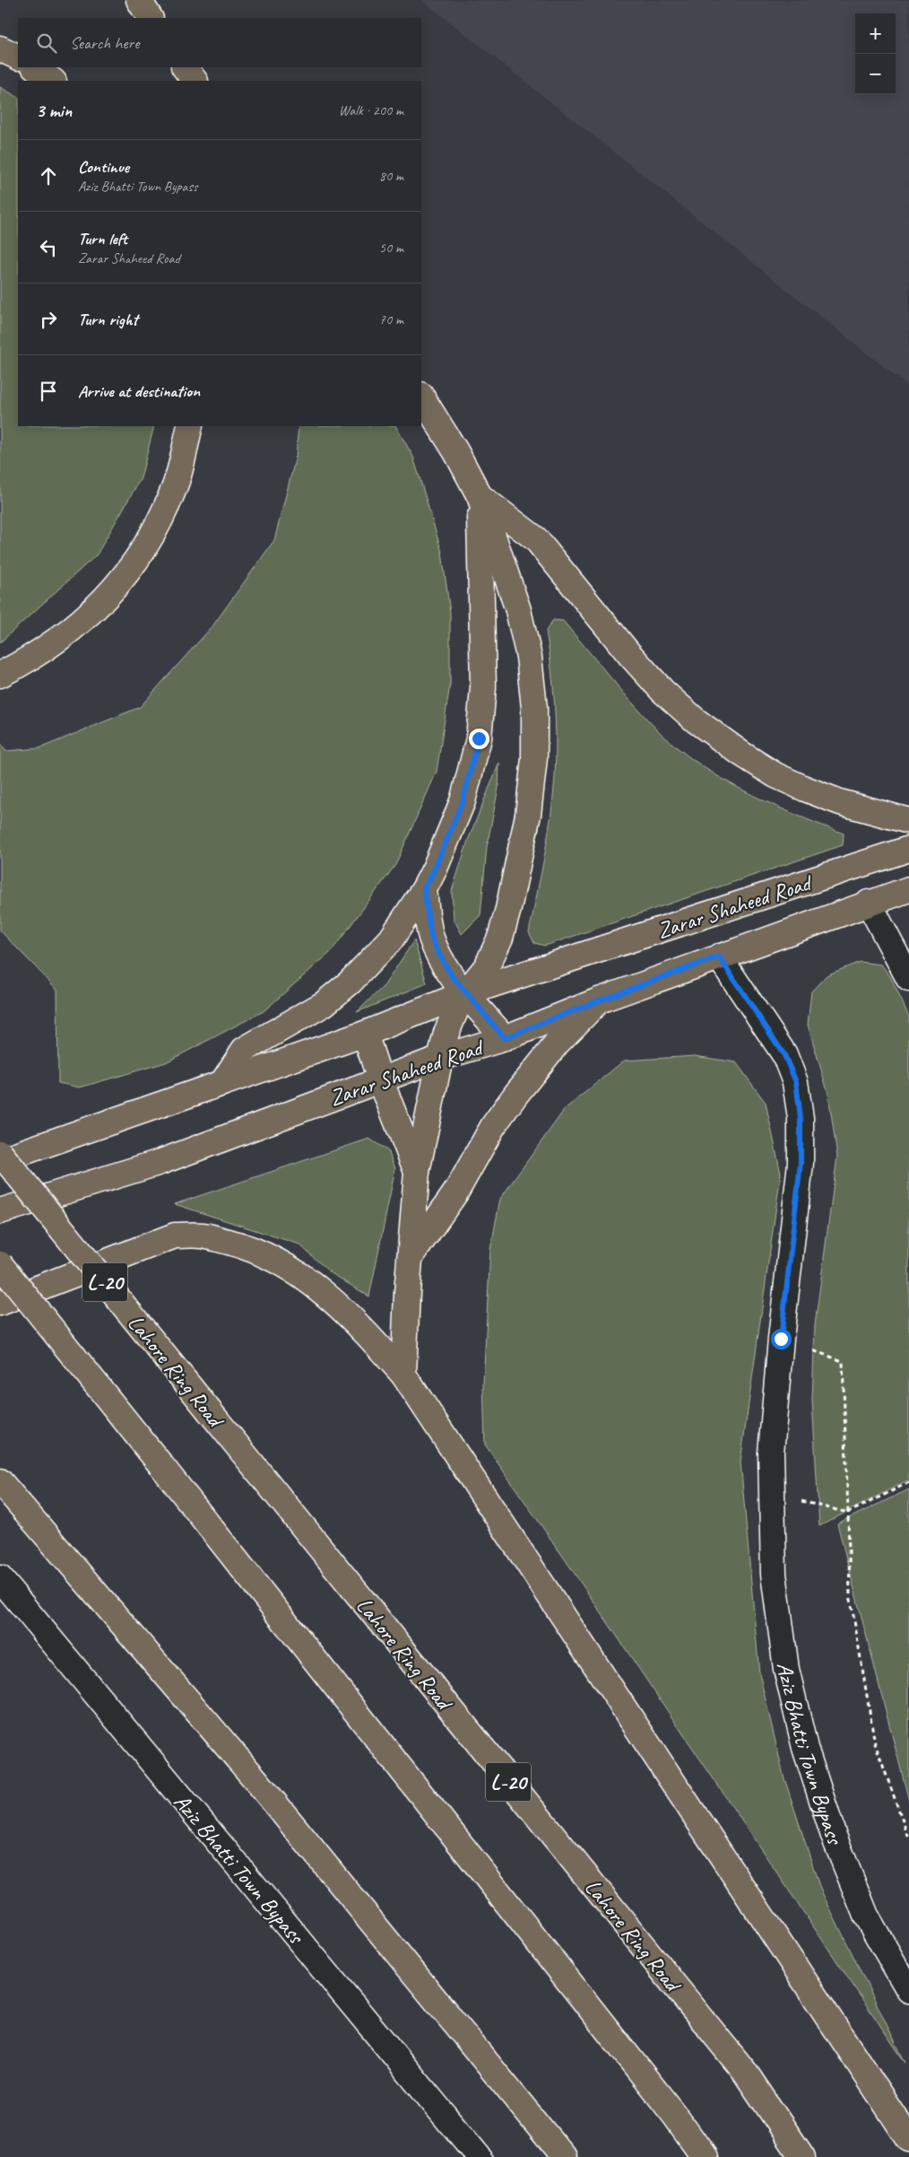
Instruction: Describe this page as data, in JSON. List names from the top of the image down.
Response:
{
  "streets": {
    "main road": ["Zarar Shaheed Road", "L-20", "Lahore Ring Road"],
    "street": ["Aziz Bhatti Town Bypass"]
  },
  "crossings": [
    ["Zarar Shaheed Road", "Aziz Bhatti Town Bypass"]
  ],
  "page": {
    "map_buttons": ["+", "−"],
    "search": "Search here",
    "heading": ["3 min", "Walk · 200 m"],
    "list": [
      ["Continue", "Aziz Bhatti Town Bypass", "80 m"],
      ["Turn left", "Zarar Shaheed Road", "50 m"],
      ["Turn right", "70 m"],
      "Arrive at destination"
    ]
  }
}
